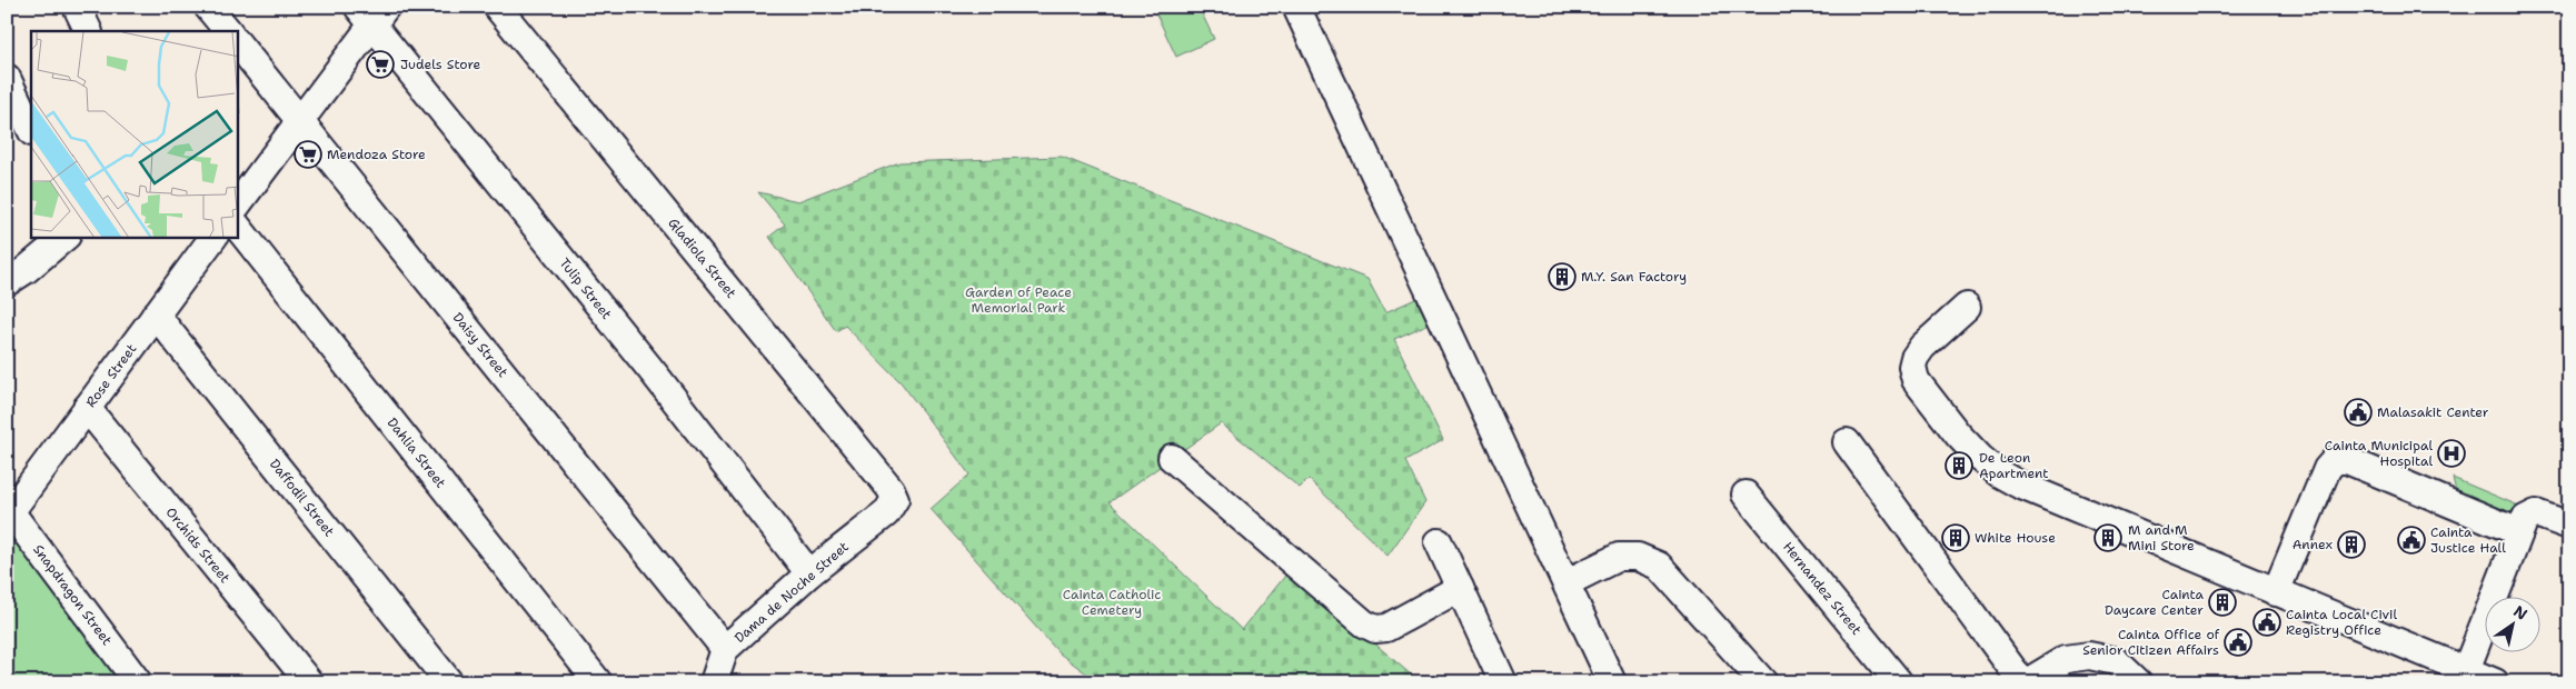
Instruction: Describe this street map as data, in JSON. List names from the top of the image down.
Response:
{
  "streets": {
    "street": [
      "Gladiola Street",
      "Tulip Street",
      "Daisy Street",
      "Rose Street",
      "Dahlia Street",
      "Daffodil Street",
      "Orchids Street",
      "Hernandez Street",
      "Dama de Noche Street",
      "Snapdragon Street"
    ]
  },
  "crossings": [
    ["Gladiola Street", "Dama de Noche Street"],
    ["Tulip Street", "Dama de Noche Street"],
    ["Daisy Street", "Dama de Noche Street"],
    ["Rose Street", "Daffodil Street"],
    ["Rose Street", "Orchids Street"],
    ["Rose Street", "Snapdragon Street"]
  ],
  "parks": ["Garden of Peace Memorial Park", "Cainta Catholic Cemetery"],
  "places": {
    "supermarket": ["Judels Store", "Mendoza Store"],
    "building": [
      "M.Y. San Factory",
      "De Leon Apartment",
      "White House",
      "M and M Mini Store",
      "Annex",
      "Cainta Daycare Center"
    ],
    "public building": [
      "Malasakit Center",
      "Cainta Justice Hall",
      "Cainta Local Civil Registry Office",
      "Cainta Office of Senior Citizen Affairs"
    ],
    "hospital": ["Cainta Municipal Hospital"]
  },
  "north": "top right"
}
